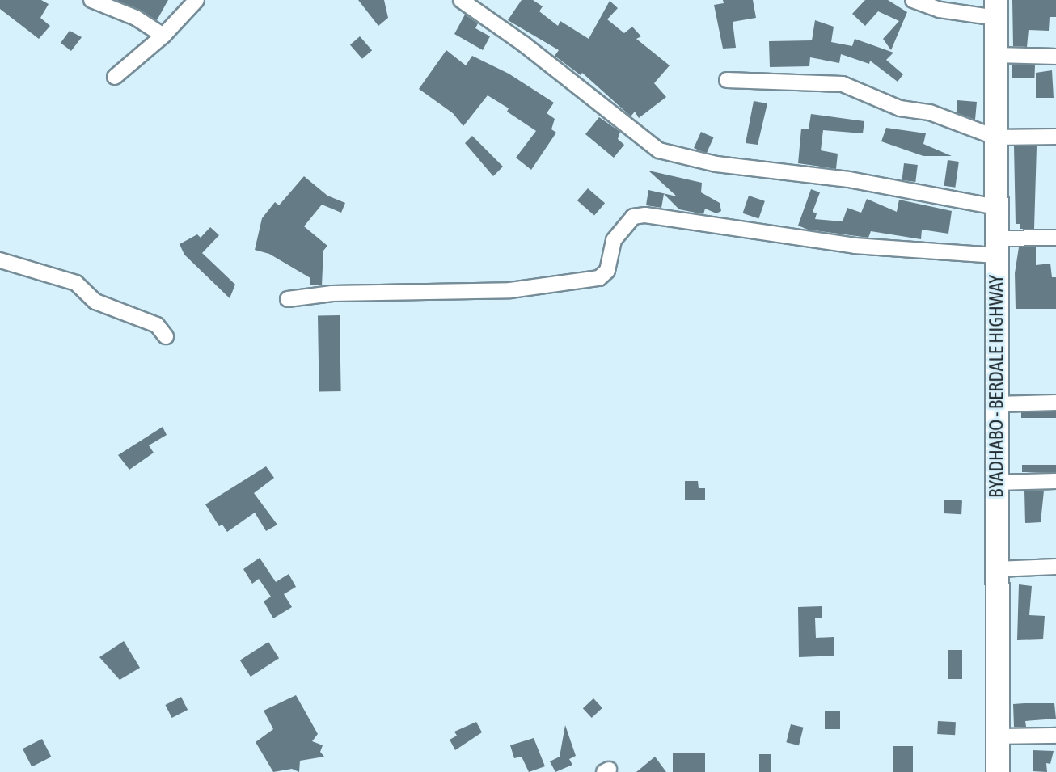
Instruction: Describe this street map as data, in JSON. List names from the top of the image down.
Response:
{
  "streets": {
    "main road": ["BYADHABO - BERDALE HIGHWAY"]
  }
}
